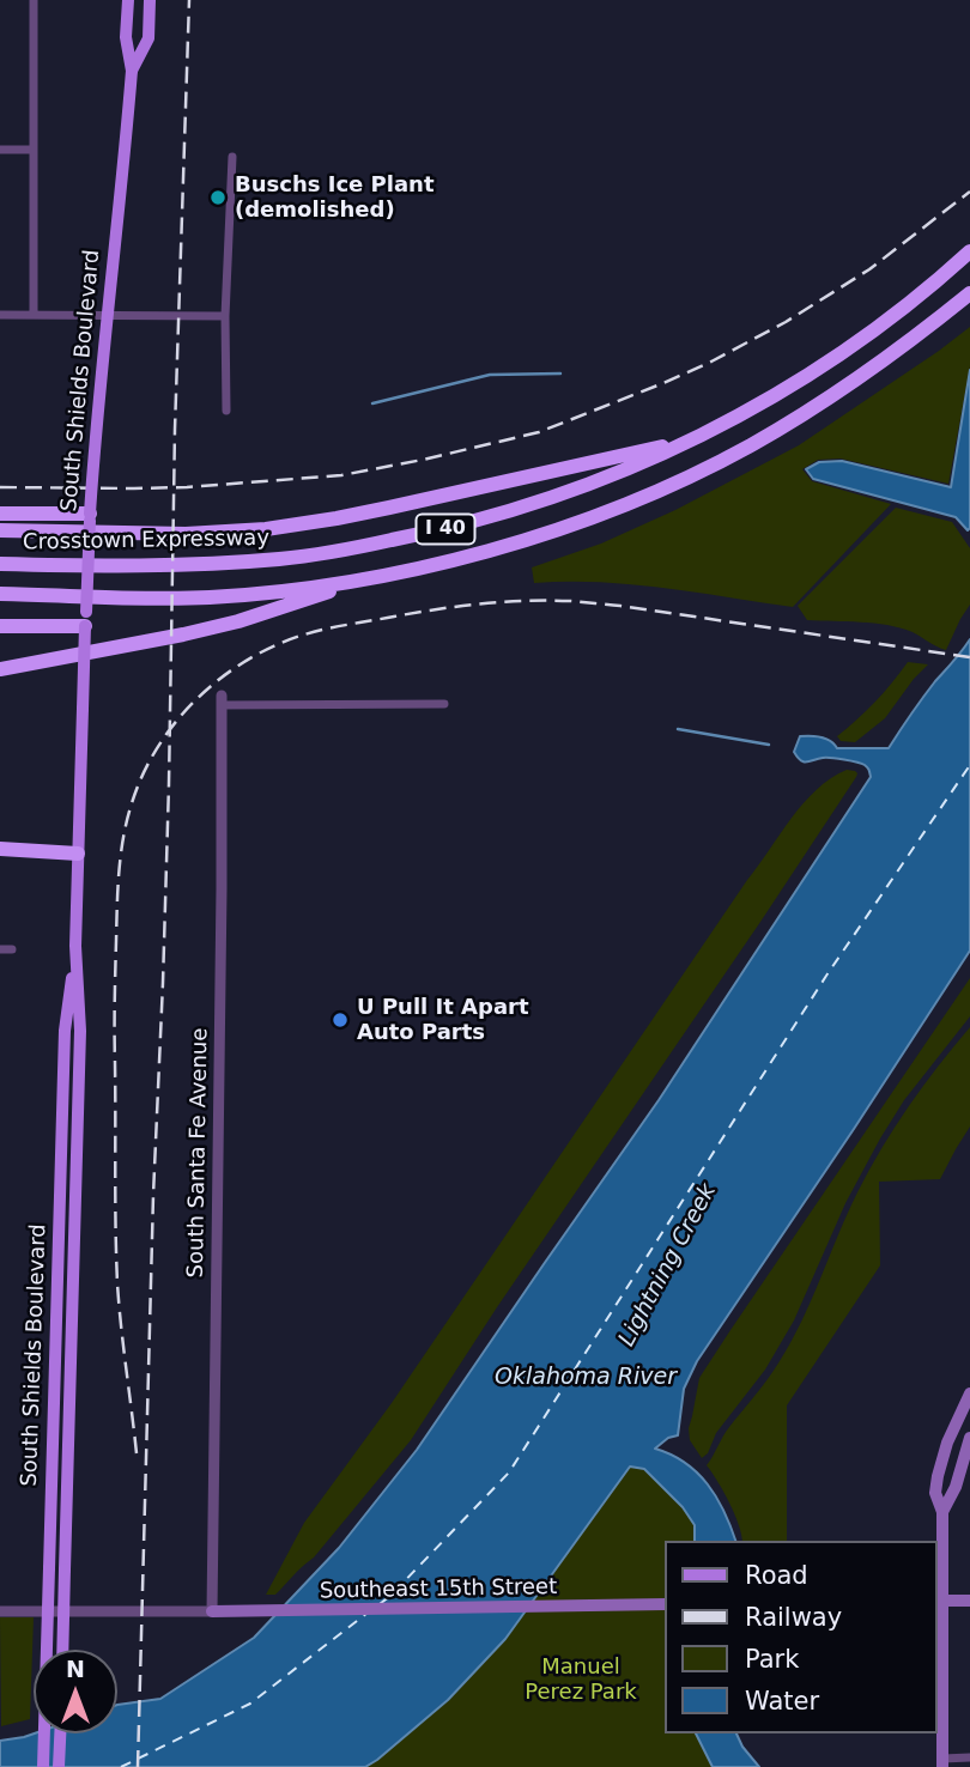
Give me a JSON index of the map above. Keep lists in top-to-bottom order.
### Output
{
  "streets": {
    "highway": ["I 40", "Crosstown Expressway"],
    "main road": ["South Shields Boulevard", "Southeast 15th Street"],
    "street": ["South Santa Fe Avenue"]
  },
  "crossings": [
    ["South Santa Fe Avenue", "Southeast 15th Street"]
  ],
  "water": ["Lightning Creek", "Oklahoma River"],
  "parks": ["Manuel Perez Park"],
  "places": ["Buschs Ice Plant (demolished)", "U Pull It Apart Auto Parts"],
  "legend": [
    "Road",
    "Railway",
    "Park",
    "Water"
  ],
  "north": "top"
}
